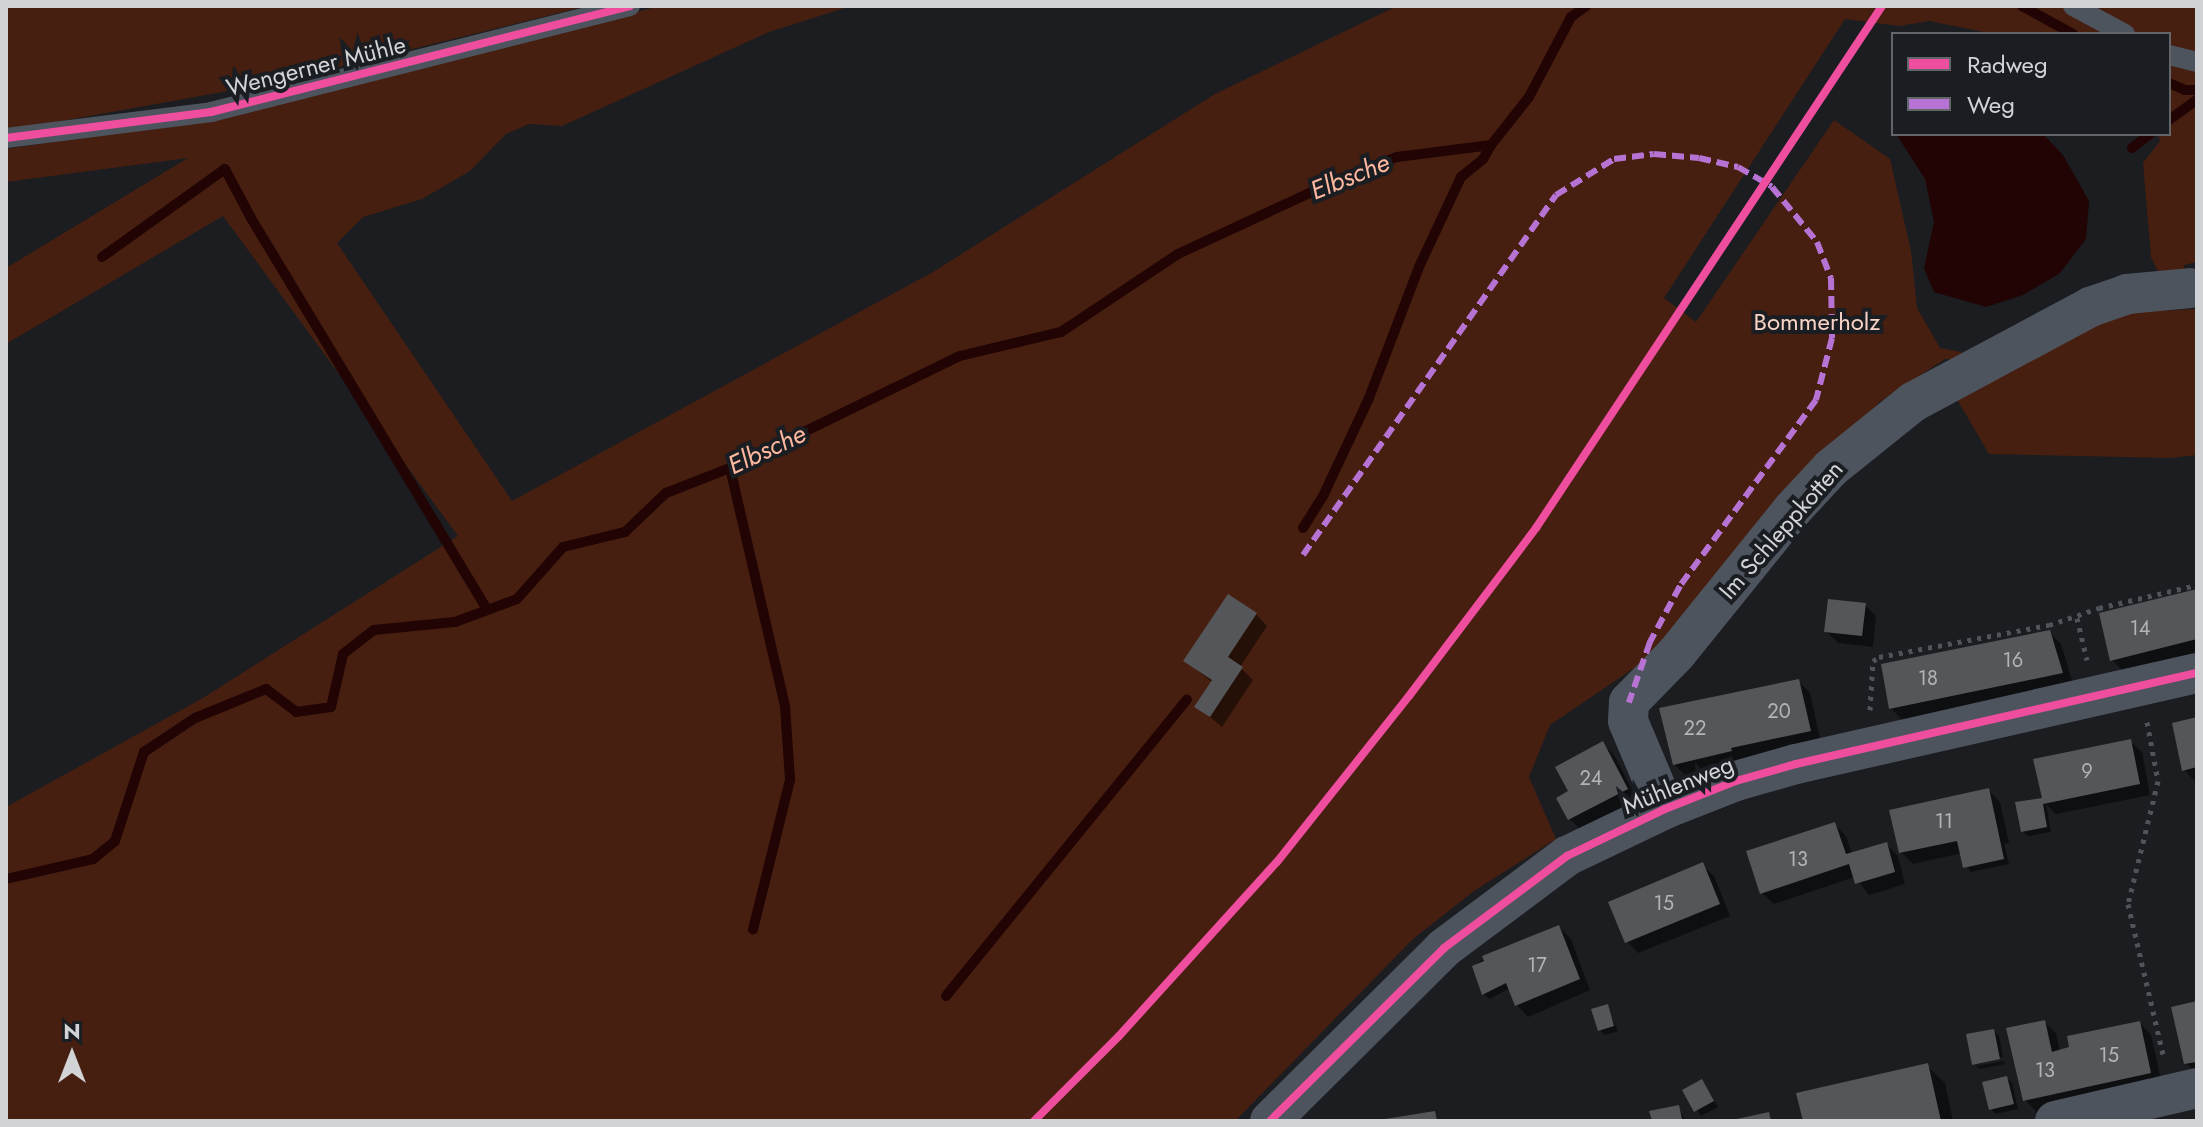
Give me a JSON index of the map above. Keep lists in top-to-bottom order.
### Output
{
  "streets": {
    "street": ["Im Schleppkotten", "Mühlenweg"],
    "lane": ["Wengerner Mühle"]
  },
  "crossings": [
    ["Im Schleppkotten", "Mühlenweg"]
  ],
  "water": ["Elbsche"],
  "parks": ["Bommerholz"],
  "house_numbers": [
    "14",
    "16",
    "18",
    "20",
    "22",
    "9",
    "24",
    "11",
    "13",
    "15",
    "17",
    "15",
    "13"
  ],
  "legend": ["Radweg", "Weg"],
  "north": "top"
}
